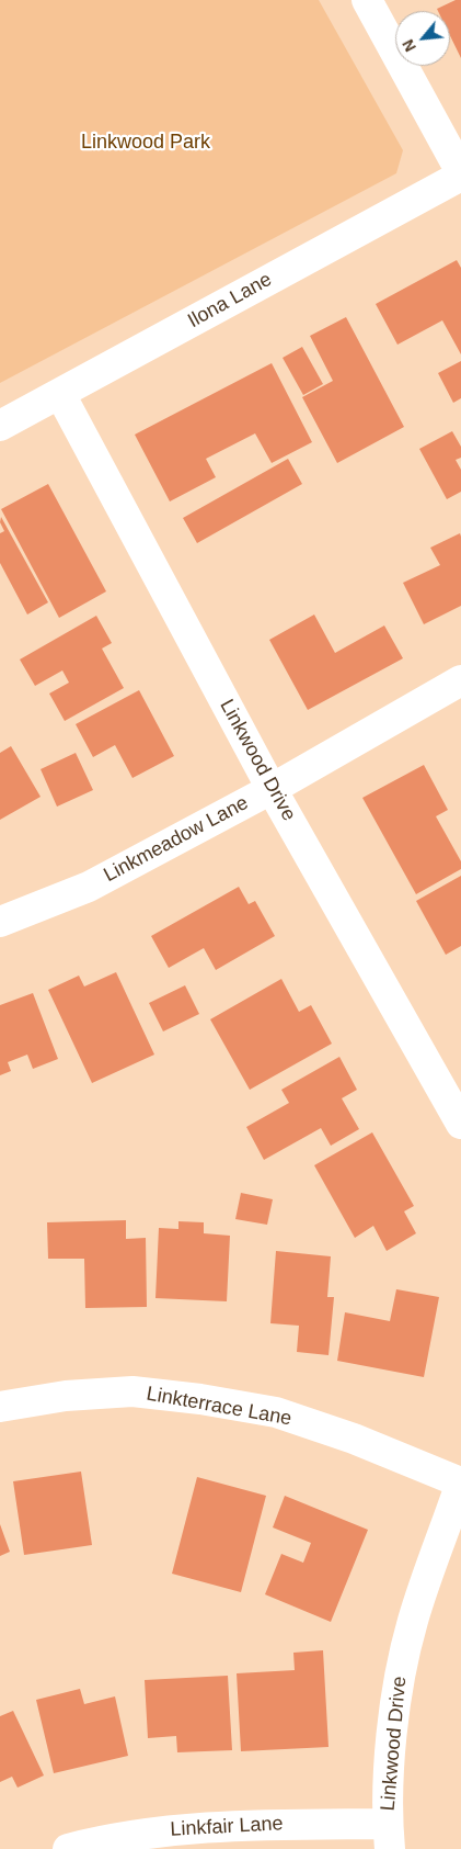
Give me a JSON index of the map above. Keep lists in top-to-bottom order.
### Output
{
  "streets": {
    "street": [
      "Ilona Lane",
      "Linkwood Drive",
      "Linkmeadow Lane",
      "Linkterrace Lane",
      "Linkfair Lane"
    ]
  },
  "crossings": [
    ["Ilona Lane", "Linkwood Drive"],
    ["Linkwood Drive", "Linkmeadow Lane"],
    ["Linkwood Drive", "Linkterrace Lane"],
    ["Linkwood Drive", "Linkfair Lane"]
  ],
  "parks": ["Linkwood Park"],
  "north": "bottom left"
}
